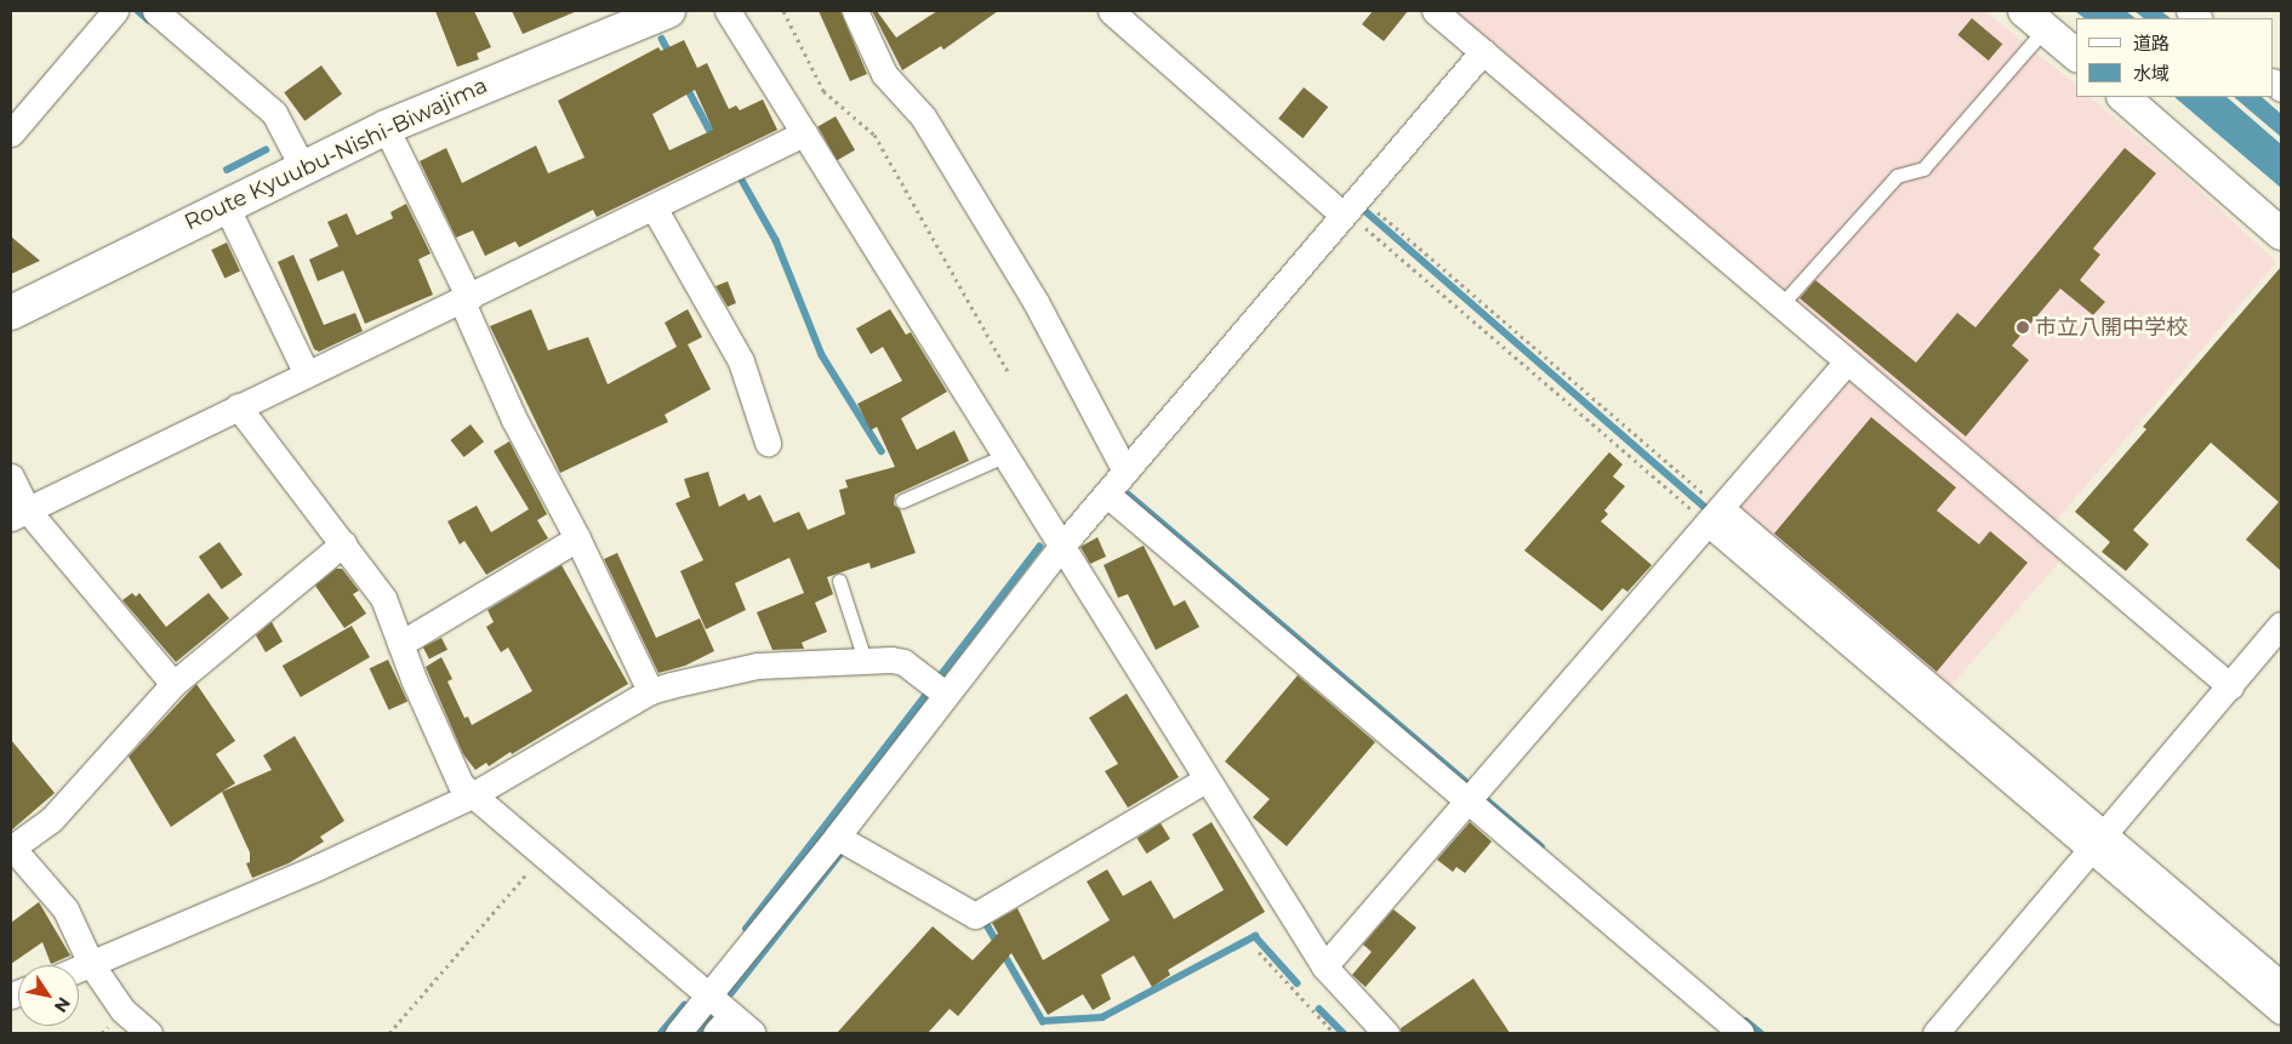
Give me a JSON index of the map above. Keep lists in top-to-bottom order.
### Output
{
  "streets": {
    "main road": ["Route Kyuubu-Nishi-Biwajima"]
  },
  "places": ["市立八開中学校"],
  "legend": ["道路", "水域"],
  "north": "bottom right"
}
